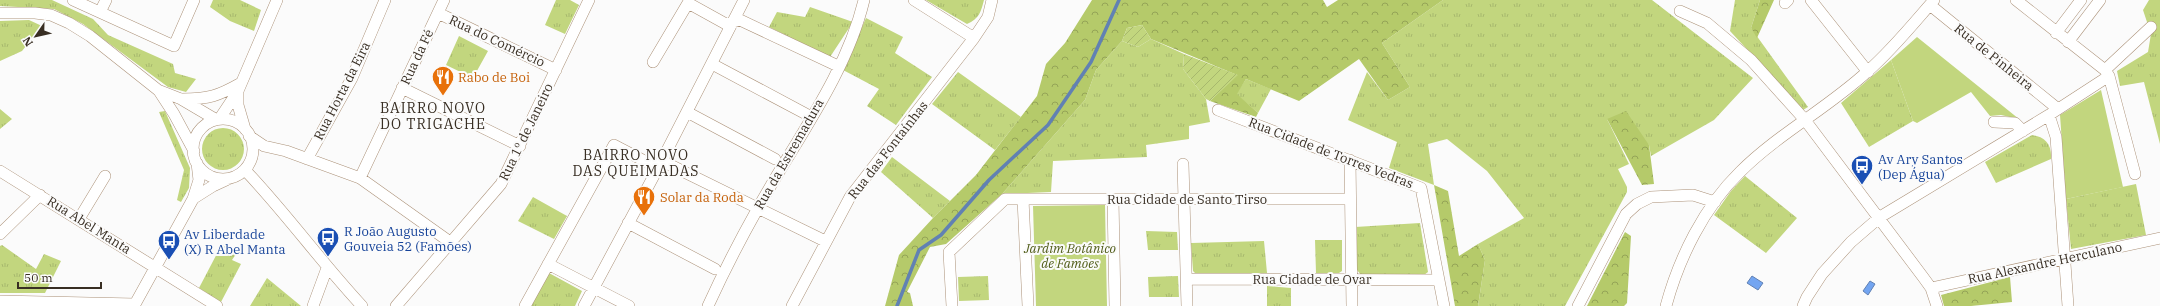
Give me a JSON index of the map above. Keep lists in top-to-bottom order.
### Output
{
  "streets": {
    "street": [
      "Rua do Comércio",
      "Rua da Fé",
      "Rua de Pinheira",
      "Rua Horta da Eira",
      "Rua 1º de Janeiro",
      "Rua das Fontaínhas",
      "Rua Cidade de Torres Vedras",
      "Rua da Estremadura",
      "Rua Cidade de Santo Tirso",
      "Rua Abel Manta",
      "Rua Alexandre Herculano",
      "Rua Cidade de Ovar"
    ]
  },
  "crossings": [
    ["Rua do Comércio", "Rua da Fé"],
    ["Rua do Comércio", "Rua 1º de Janeiro"],
    ["Rua Cidade de Torres Vedras", "Rua Cidade de Ovar"]
  ],
  "districts": ["BAIRRO NOVO DO TRIGACHE", "BAIRRO NOVO DAS QUEIMADAS"],
  "parks": ["Jardim Botânico de Famões"],
  "places": {
    "restaurant": ["Rabo de Boi", "Solar da Roda"],
    "bus stop": ["Av Ary Santos (Dep Água)", "R João Augusto Gouveia 52 (Famões)", "Av Liberdade (X) R Abel Manta"]
  },
  "scale_bar": "50 m",
  "north": "bottom left"
}
